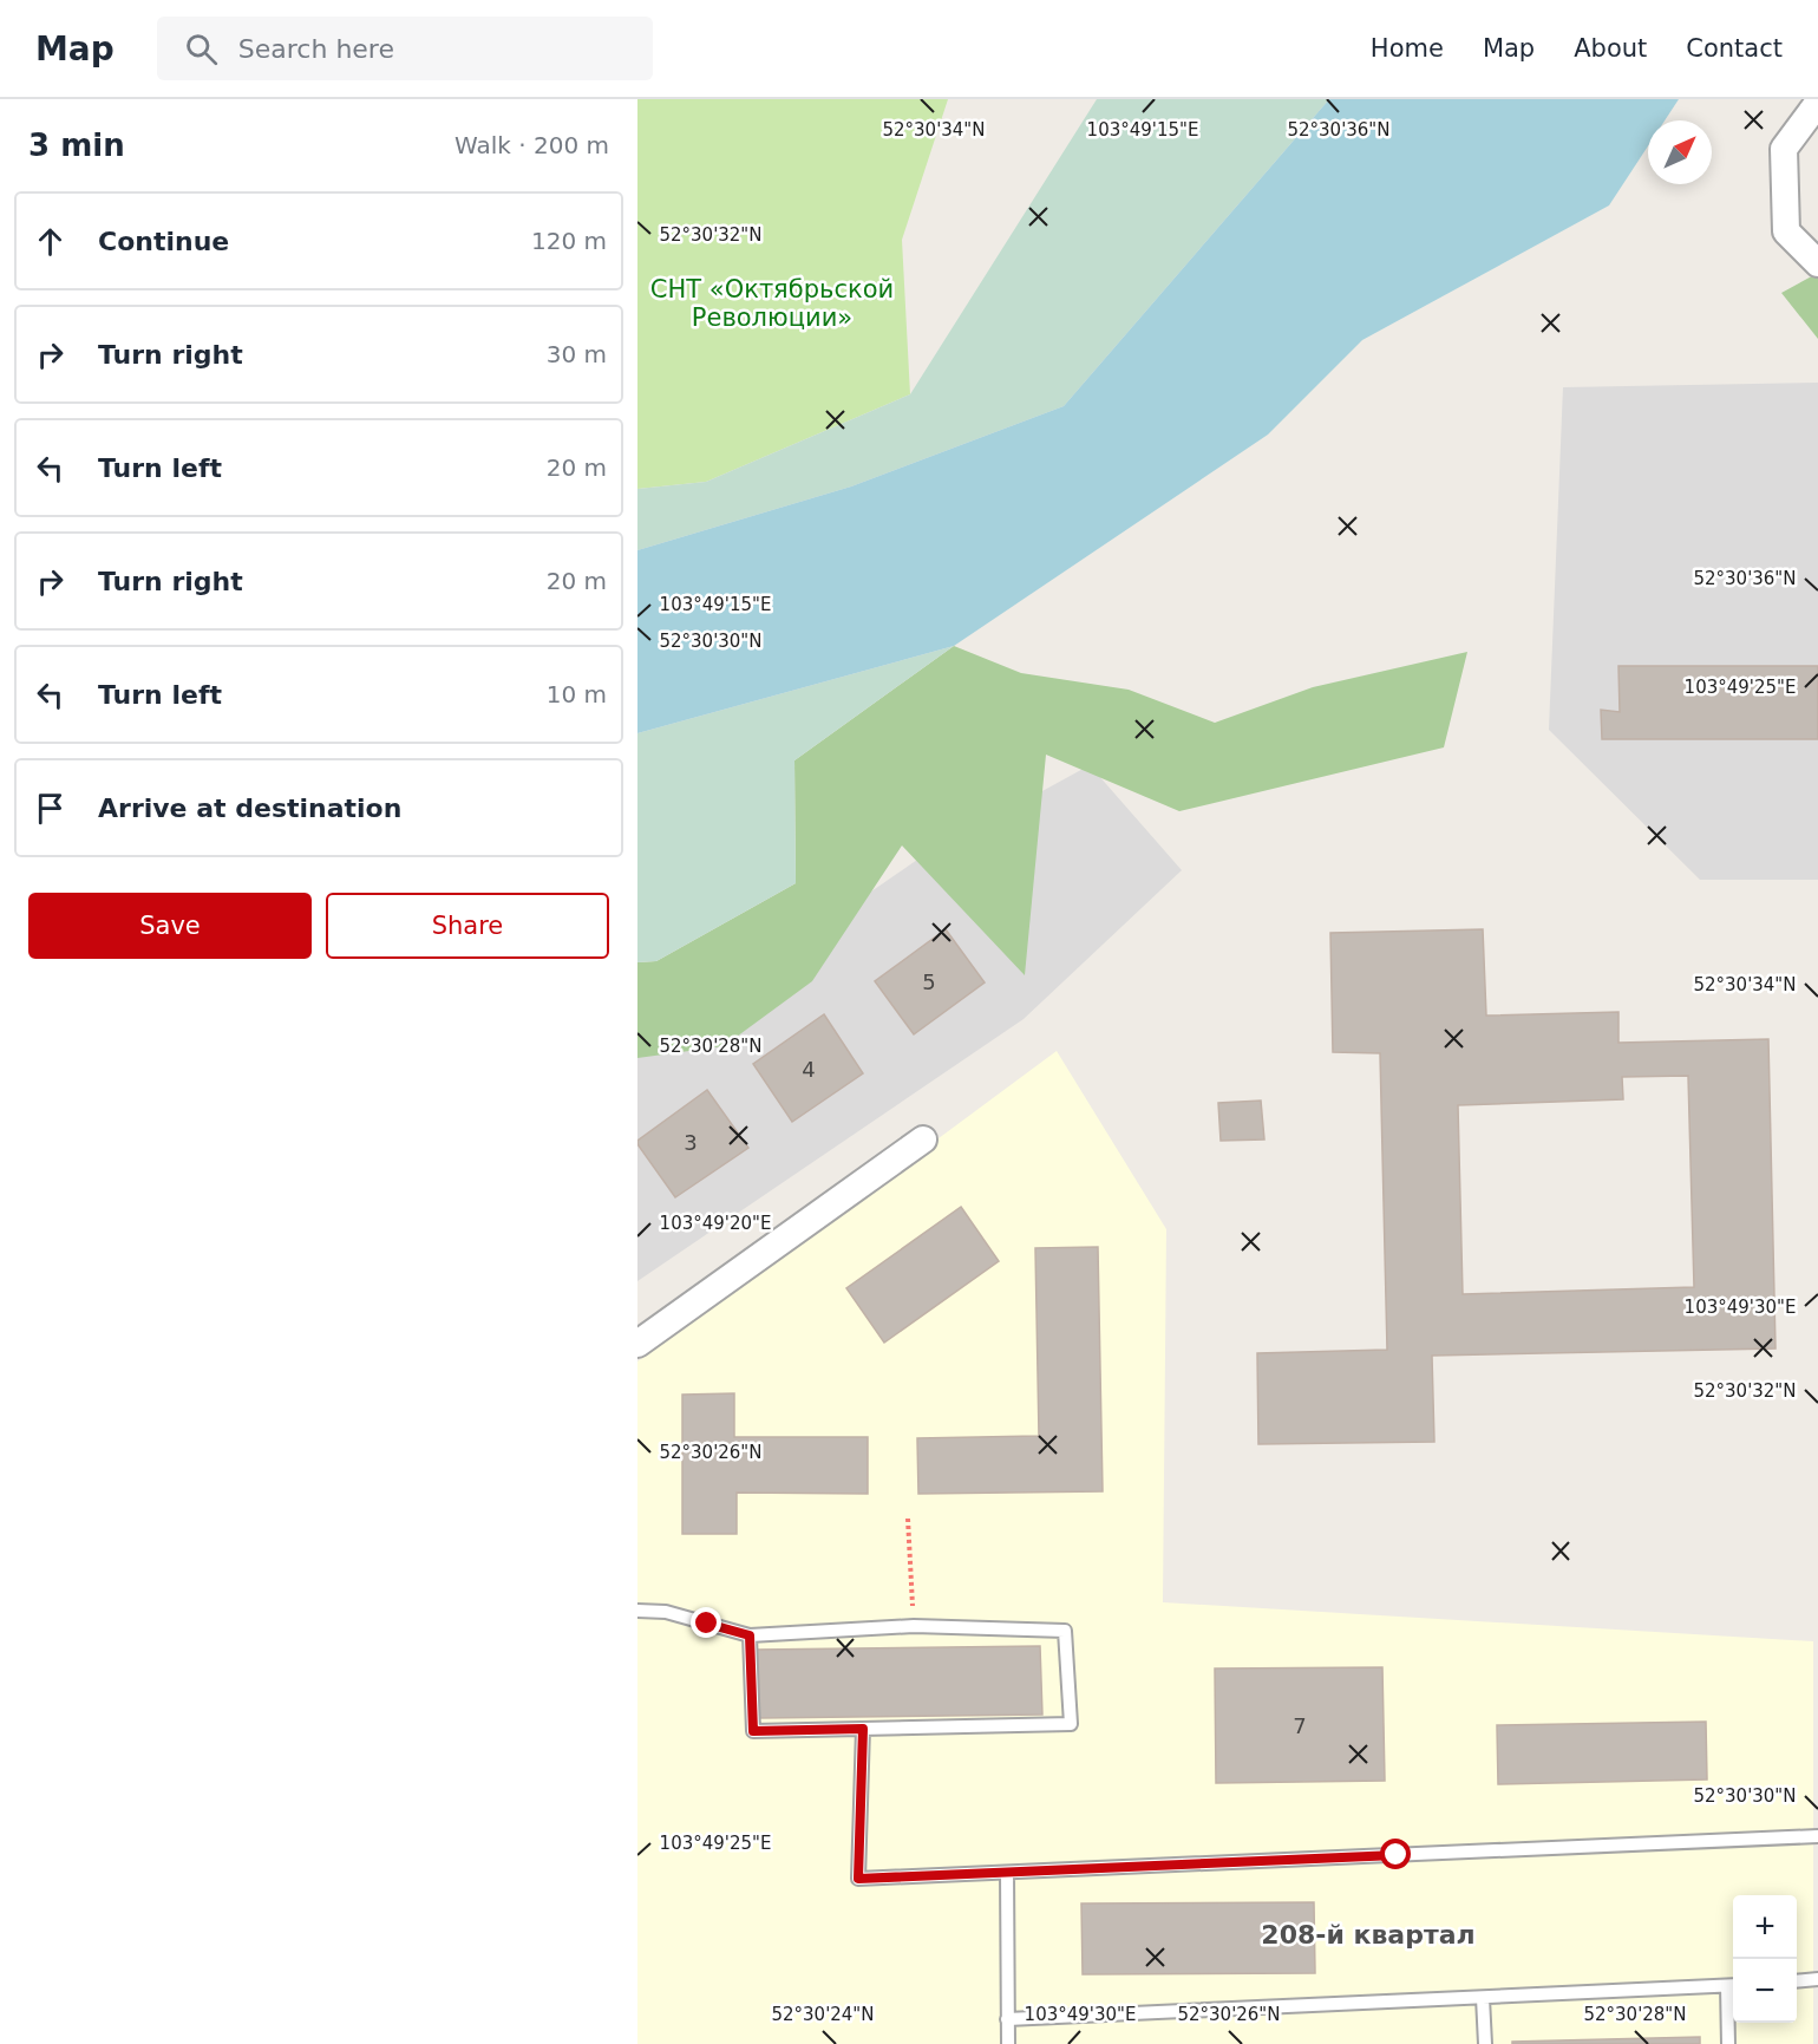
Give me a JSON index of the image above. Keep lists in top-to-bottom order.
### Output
{
  "districts": ["208-й квартал"],
  "parks": ["СНТ «Октябрьской Революции»"],
  "house_numbers": [
    "5",
    "4",
    "3",
    "7"
  ],
  "north": "top right",
  "page": {
    "header": "Map",
    "search": "Search here",
    "nav": [
      "Home",
      "Map",
      "About",
      "Contact"
    ],
    "heading": ["3 min", "Walk · 200 m"],
    "list": [
      ["Continue", "120 m"],
      ["Turn right", "30 m"],
      ["Turn left", "20 m"],
      ["Turn right", "20 m"],
      ["Turn left", "10 m"],
      "Arrive at destination"
    ],
    "buttons": ["Save", "Share"],
    "map_buttons": ["+", "−"]
  },
  "coordinates": [
    "52°30'34\"N",
    "103°49'15\"E",
    "52°30'36\"N",
    "52°30'32\"N",
    "52°30'30\"N",
    "103°49'25\"E",
    "52°30'28\"N",
    "103°49'20\"E",
    "103°49'30\"E",
    "52°30'26\"N",
    "52°30'24\"N"
  ]
}
